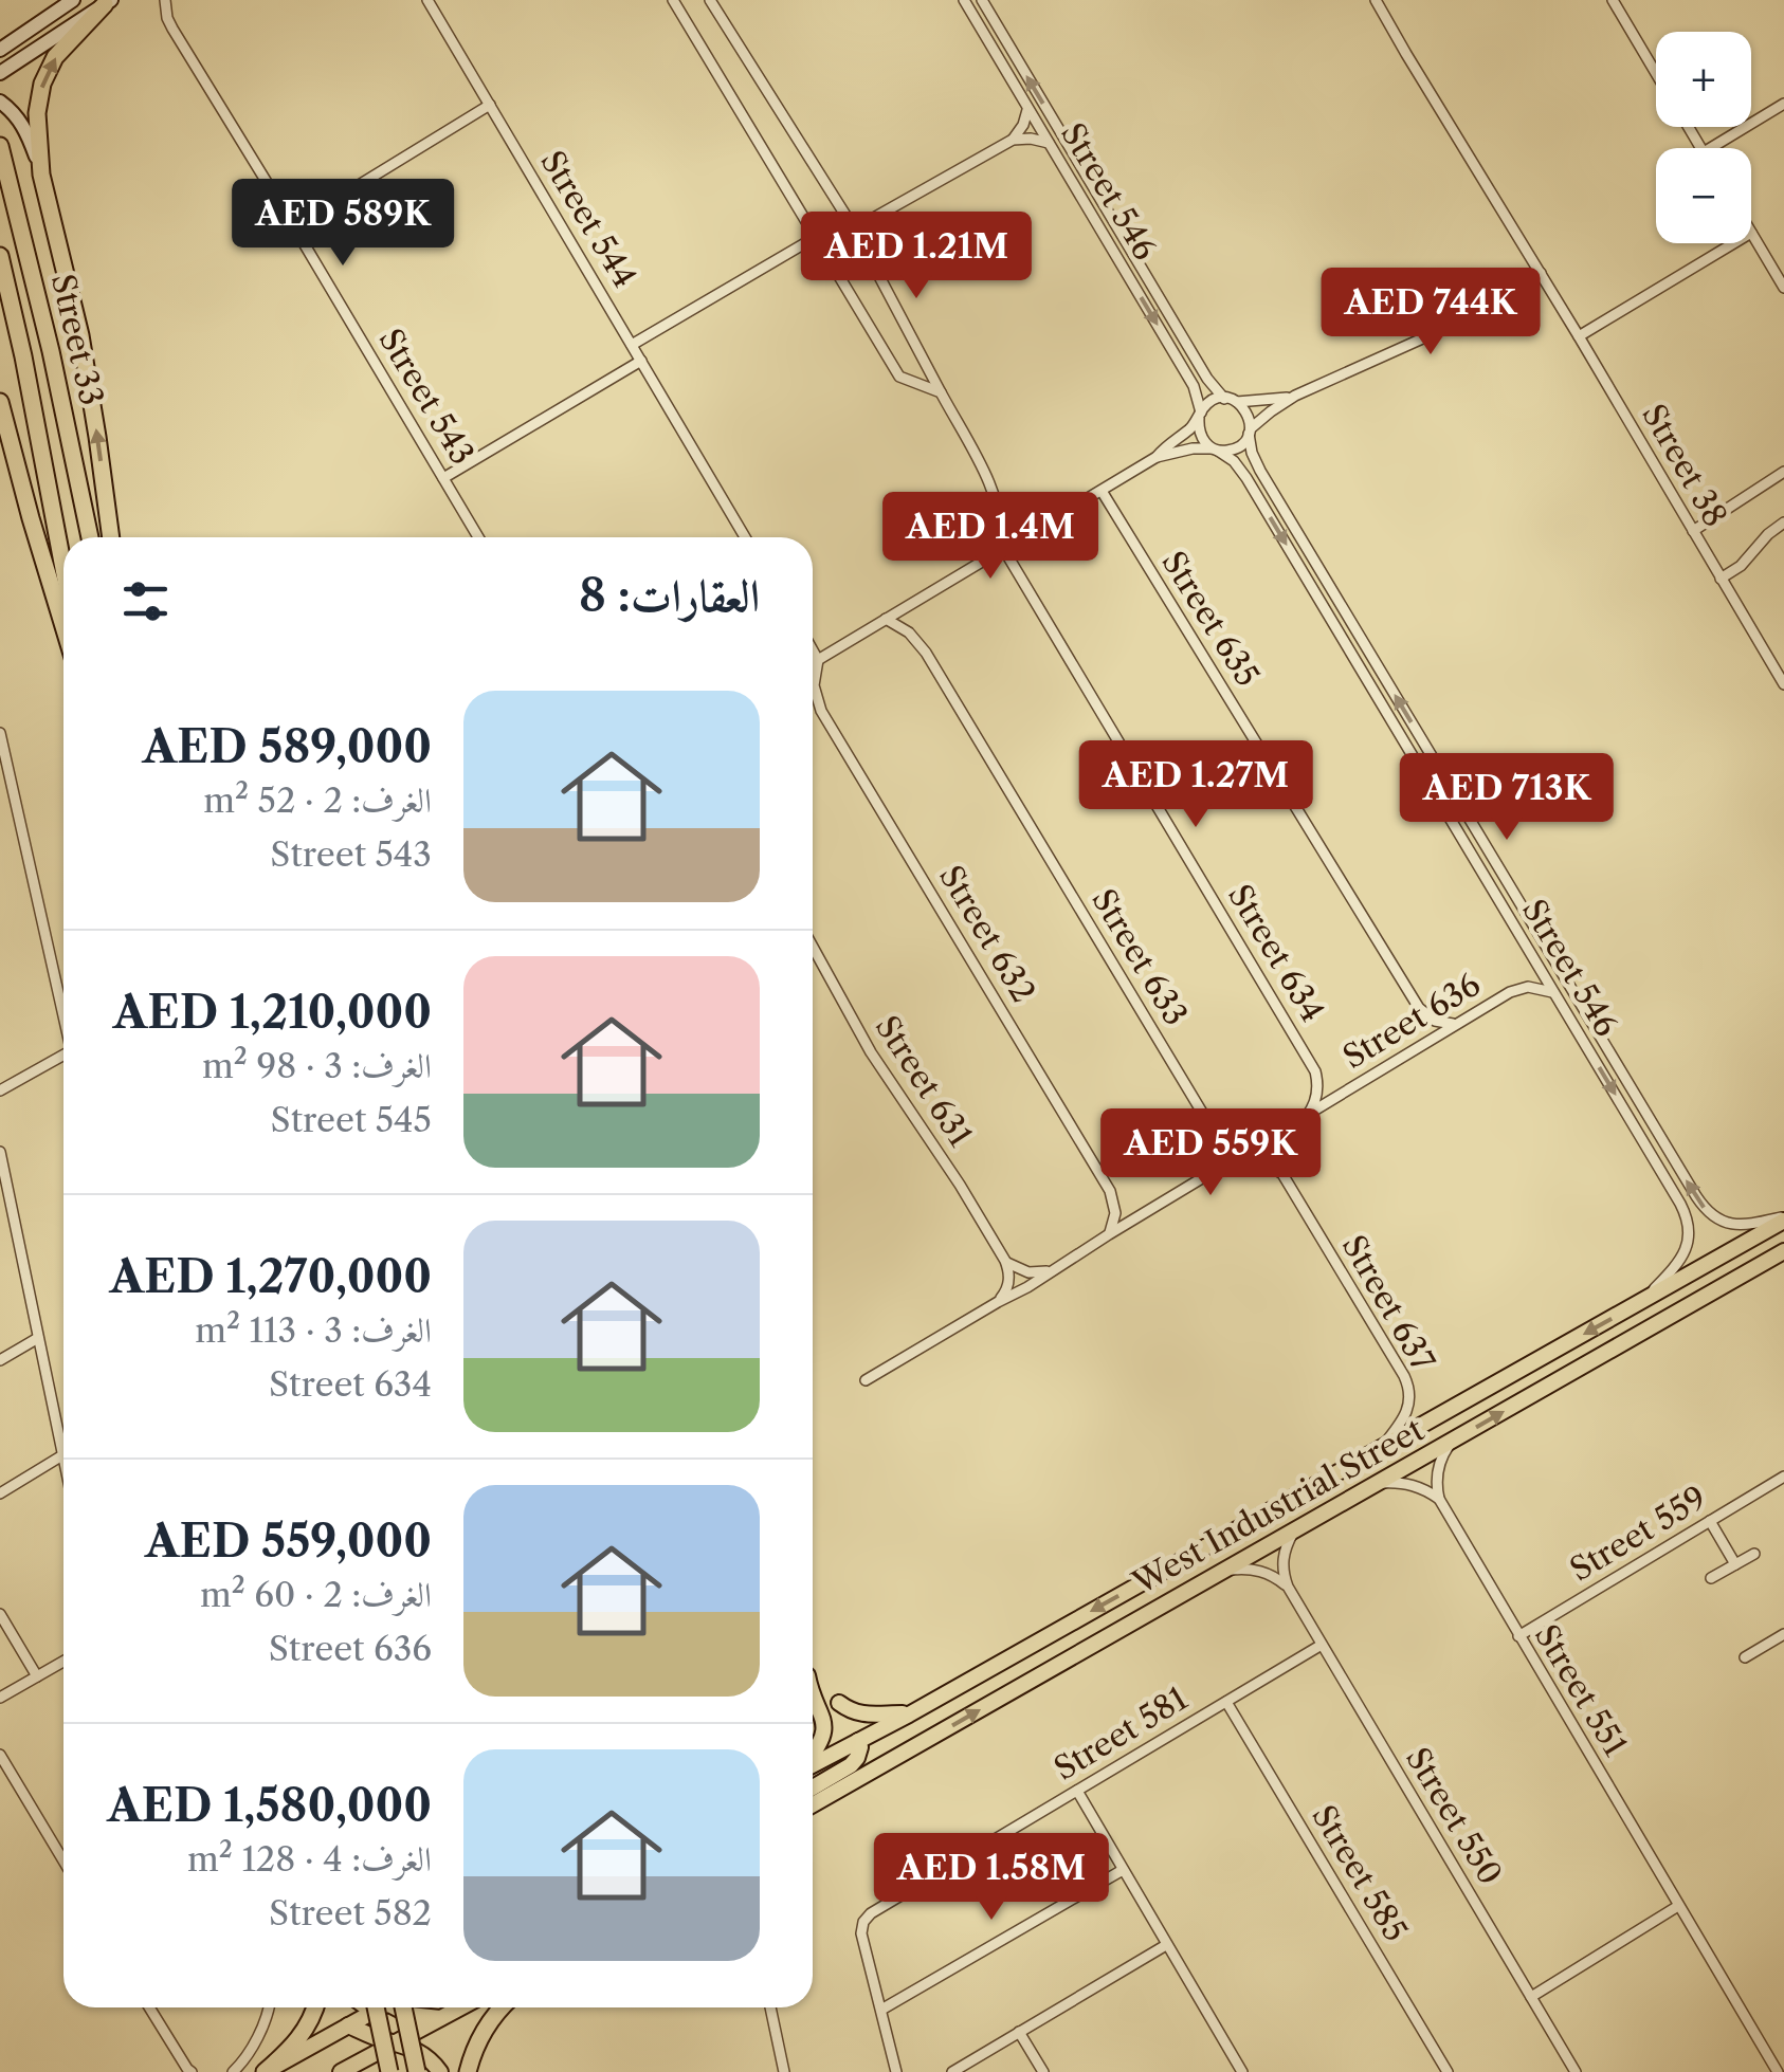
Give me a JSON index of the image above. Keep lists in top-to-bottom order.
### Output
{
  "streets": {
    "highway": ["Street 33"],
    "main road": ["West Industrial Street"],
    "street": [
      "Street 546",
      "Street 544",
      "Street 543",
      "Street 38",
      "Street 635",
      "Street 632",
      "Street 634",
      "Street 633",
      "Street 636",
      "Street 631",
      "Street 637",
      "Street 559",
      "Street 551",
      "Street 581",
      "Street 550",
      "Street 585"
    ]
  },
  "crossings": [
    ["Street 546", "Street 636"],
    ["Street 546", "West Industrial Street"],
    ["Street 635", "Street 636"],
    ["Street 632", "Street 636"],
    ["Street 634", "Street 636"],
    ["Street 633", "Street 636"],
    ["Street 636", "Street 637"],
    ["Street 637", "West Industrial Street"],
    ["Street 559", "Street 551"],
    ["Street 581", "Street 550"],
    ["Street 581", "Street 585"]
  ],
  "page": {
    "map_buttons": ["+", "−"],
    "price": [
      "AED 589K",
      "AED 1.21M",
      "AED 744K",
      "AED 1.4M",
      "AED 1.27M",
      "AED 713K",
      "AED 559K",
      "AED 1.58M"
    ],
    "heading": "العقارات: 8",
    "list": [
      {
        "name": "AED 589,000",
        "note": "الغرف: 2 · 52 m² · Street 543"
      },
      {
        "name": "AED 1,210,000",
        "note": "الغرف: 3 · 98 m² · Street 545"
      },
      {
        "name": "AED 1,270,000",
        "note": "الغرف: 3 · 113 m² · Street 634"
      },
      {
        "name": "AED 559,000",
        "note": "الغرف: 2 · 60 m² · Street 636"
      },
      {
        "name": "AED 1,580,000",
        "note": "الغرف: 4 · 128 m² · Street 582"
      }
    ]
  }
}
